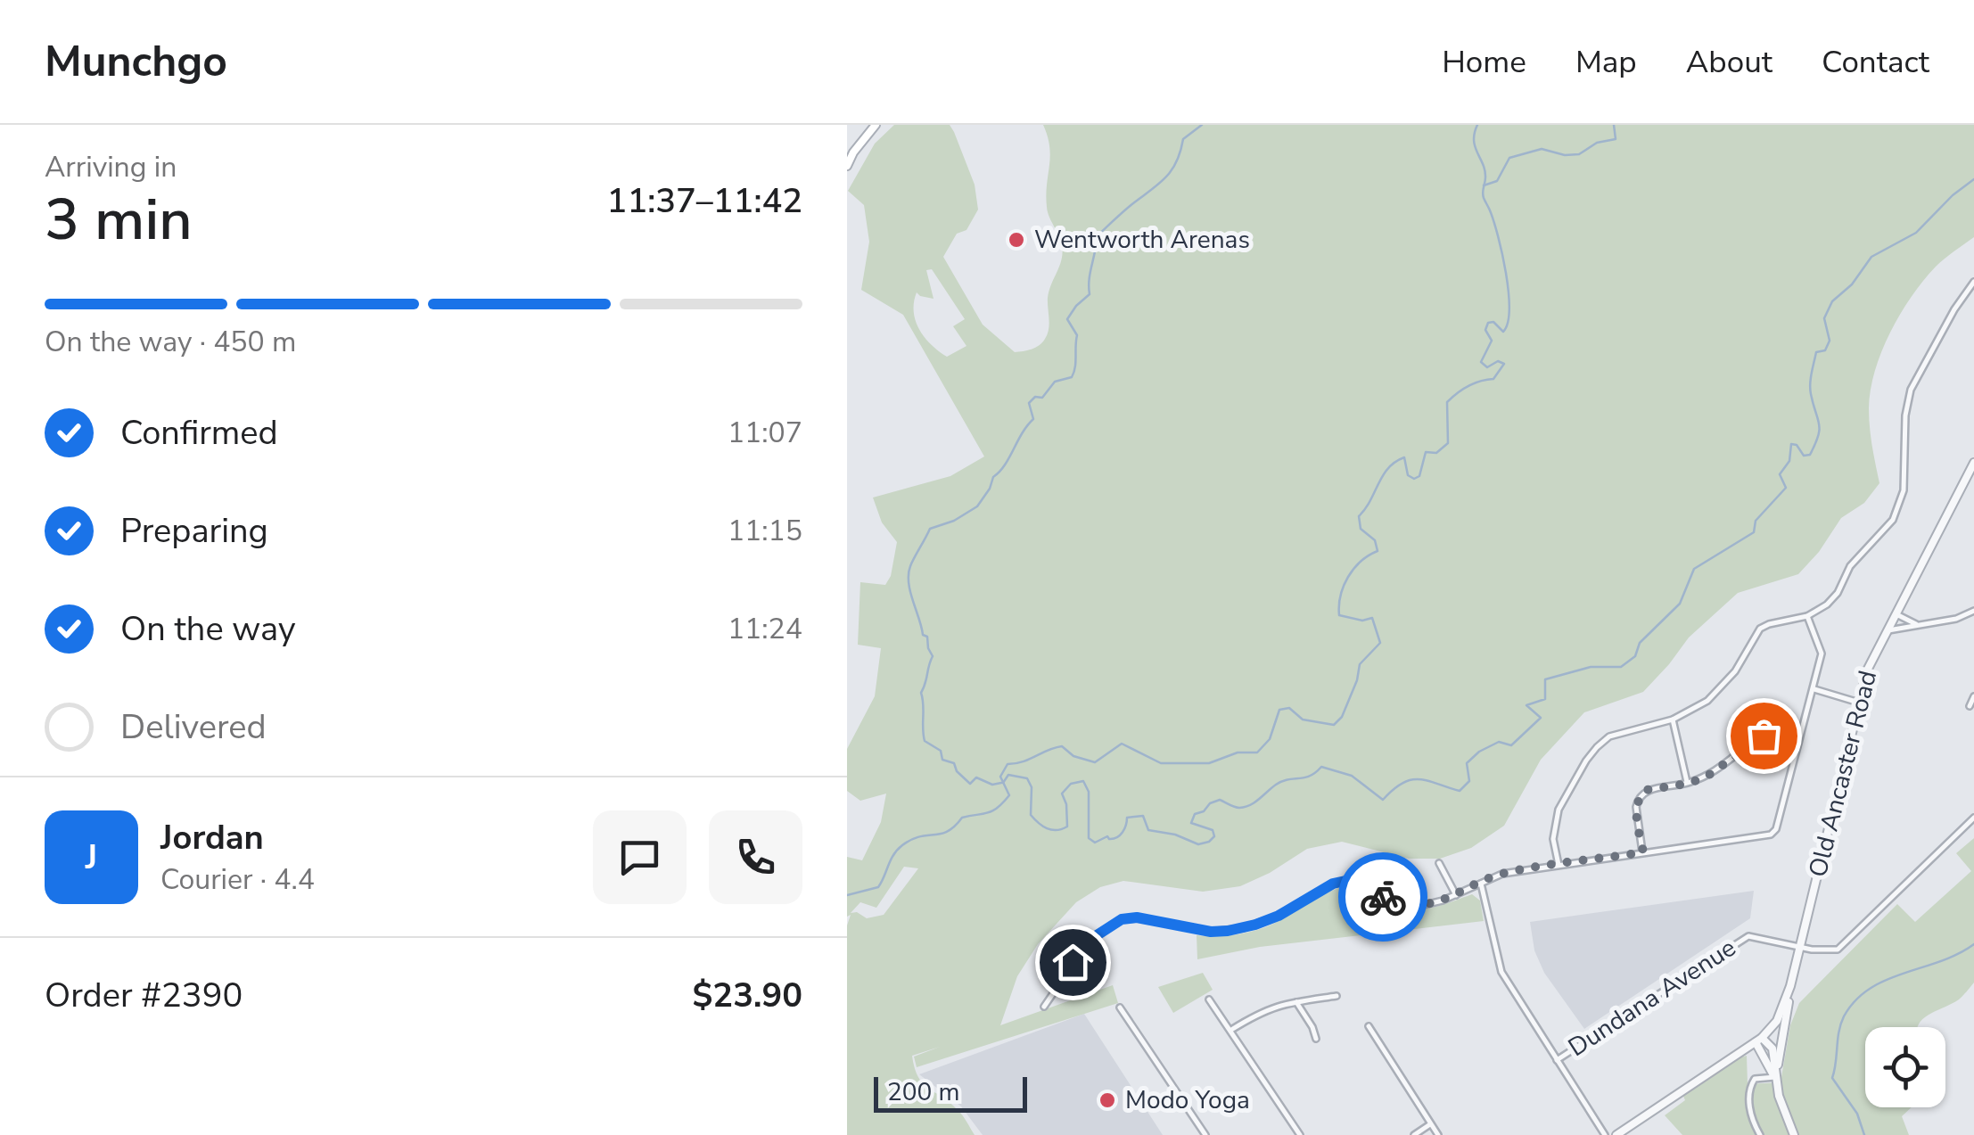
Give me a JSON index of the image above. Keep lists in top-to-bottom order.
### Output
{
  "streets": {
    "street": ["Old Ancaster Road", "Dundana Avenue"]
  },
  "crossings": [
    ["Old Ancaster Road", "Dundana Avenue"]
  ],
  "places": ["Wentworth Arenas", "Modo Yoga"],
  "scale_bar": "200 m",
  "page": {
    "header": "Munchgo",
    "nav": [
      "Home",
      "Map",
      "About",
      "Contact"
    ],
    "heading": ["3 min", "Arriving in", "11:37–11:42"],
    "panel": [
      "Jordan",
      "Courier · 4.4",
      "Order #2390",
      "$23.90"
    ],
    "bar": "On the way · 450 m",
    "list": [
      ["Confirmed", "11:07"],
      ["Preparing", "11:15"],
      ["On the way", "11:24"],
      "Delivered"
    ],
    "round": "J",
    "scale": "200 m"
  }
}
